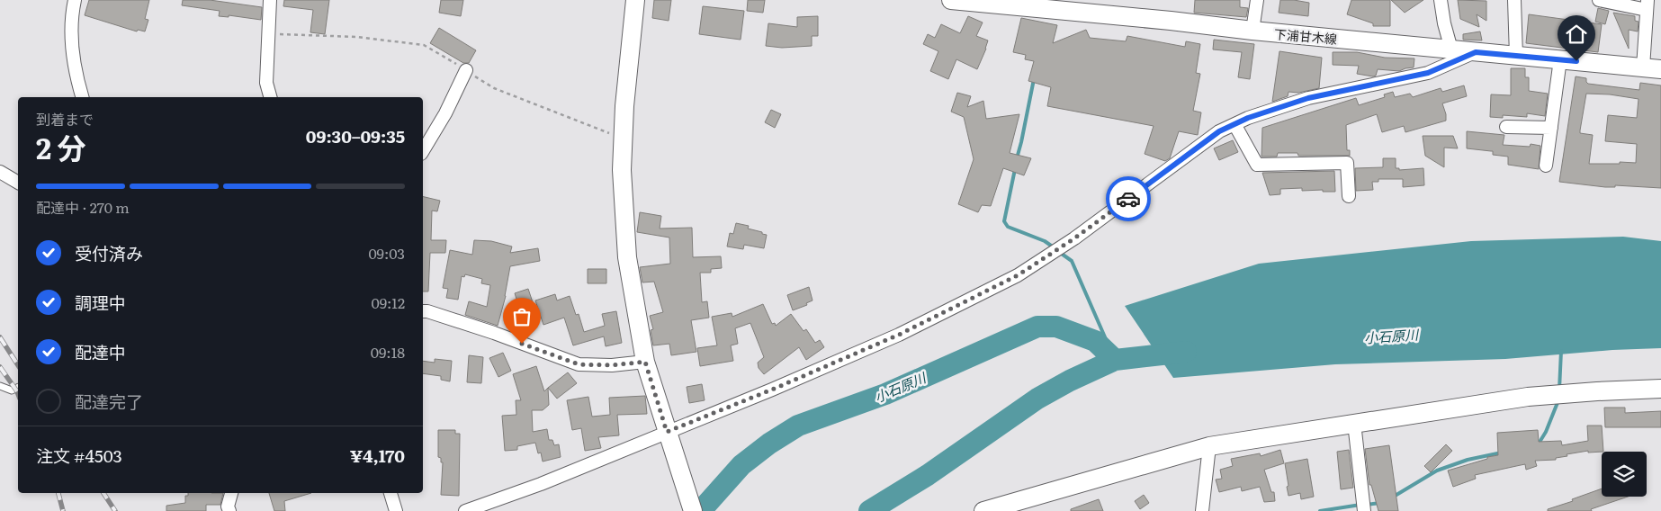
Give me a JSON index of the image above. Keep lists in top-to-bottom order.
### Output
{
  "streets": {
    "street": ["下浦甘木線"]
  },
  "water": ["小石原川"],
  "page": {
    "heading": ["2 分", "到着まで", "09:30–09:35"],
    "panel": ["注文 #4503", "¥4,170"],
    "bar": "配達中 · 270 m",
    "list": [
      ["受付済み", "09:03"],
      ["調理中", "09:12"],
      ["配達中", "09:18"],
      "配達完了"
    ]
  }
}
